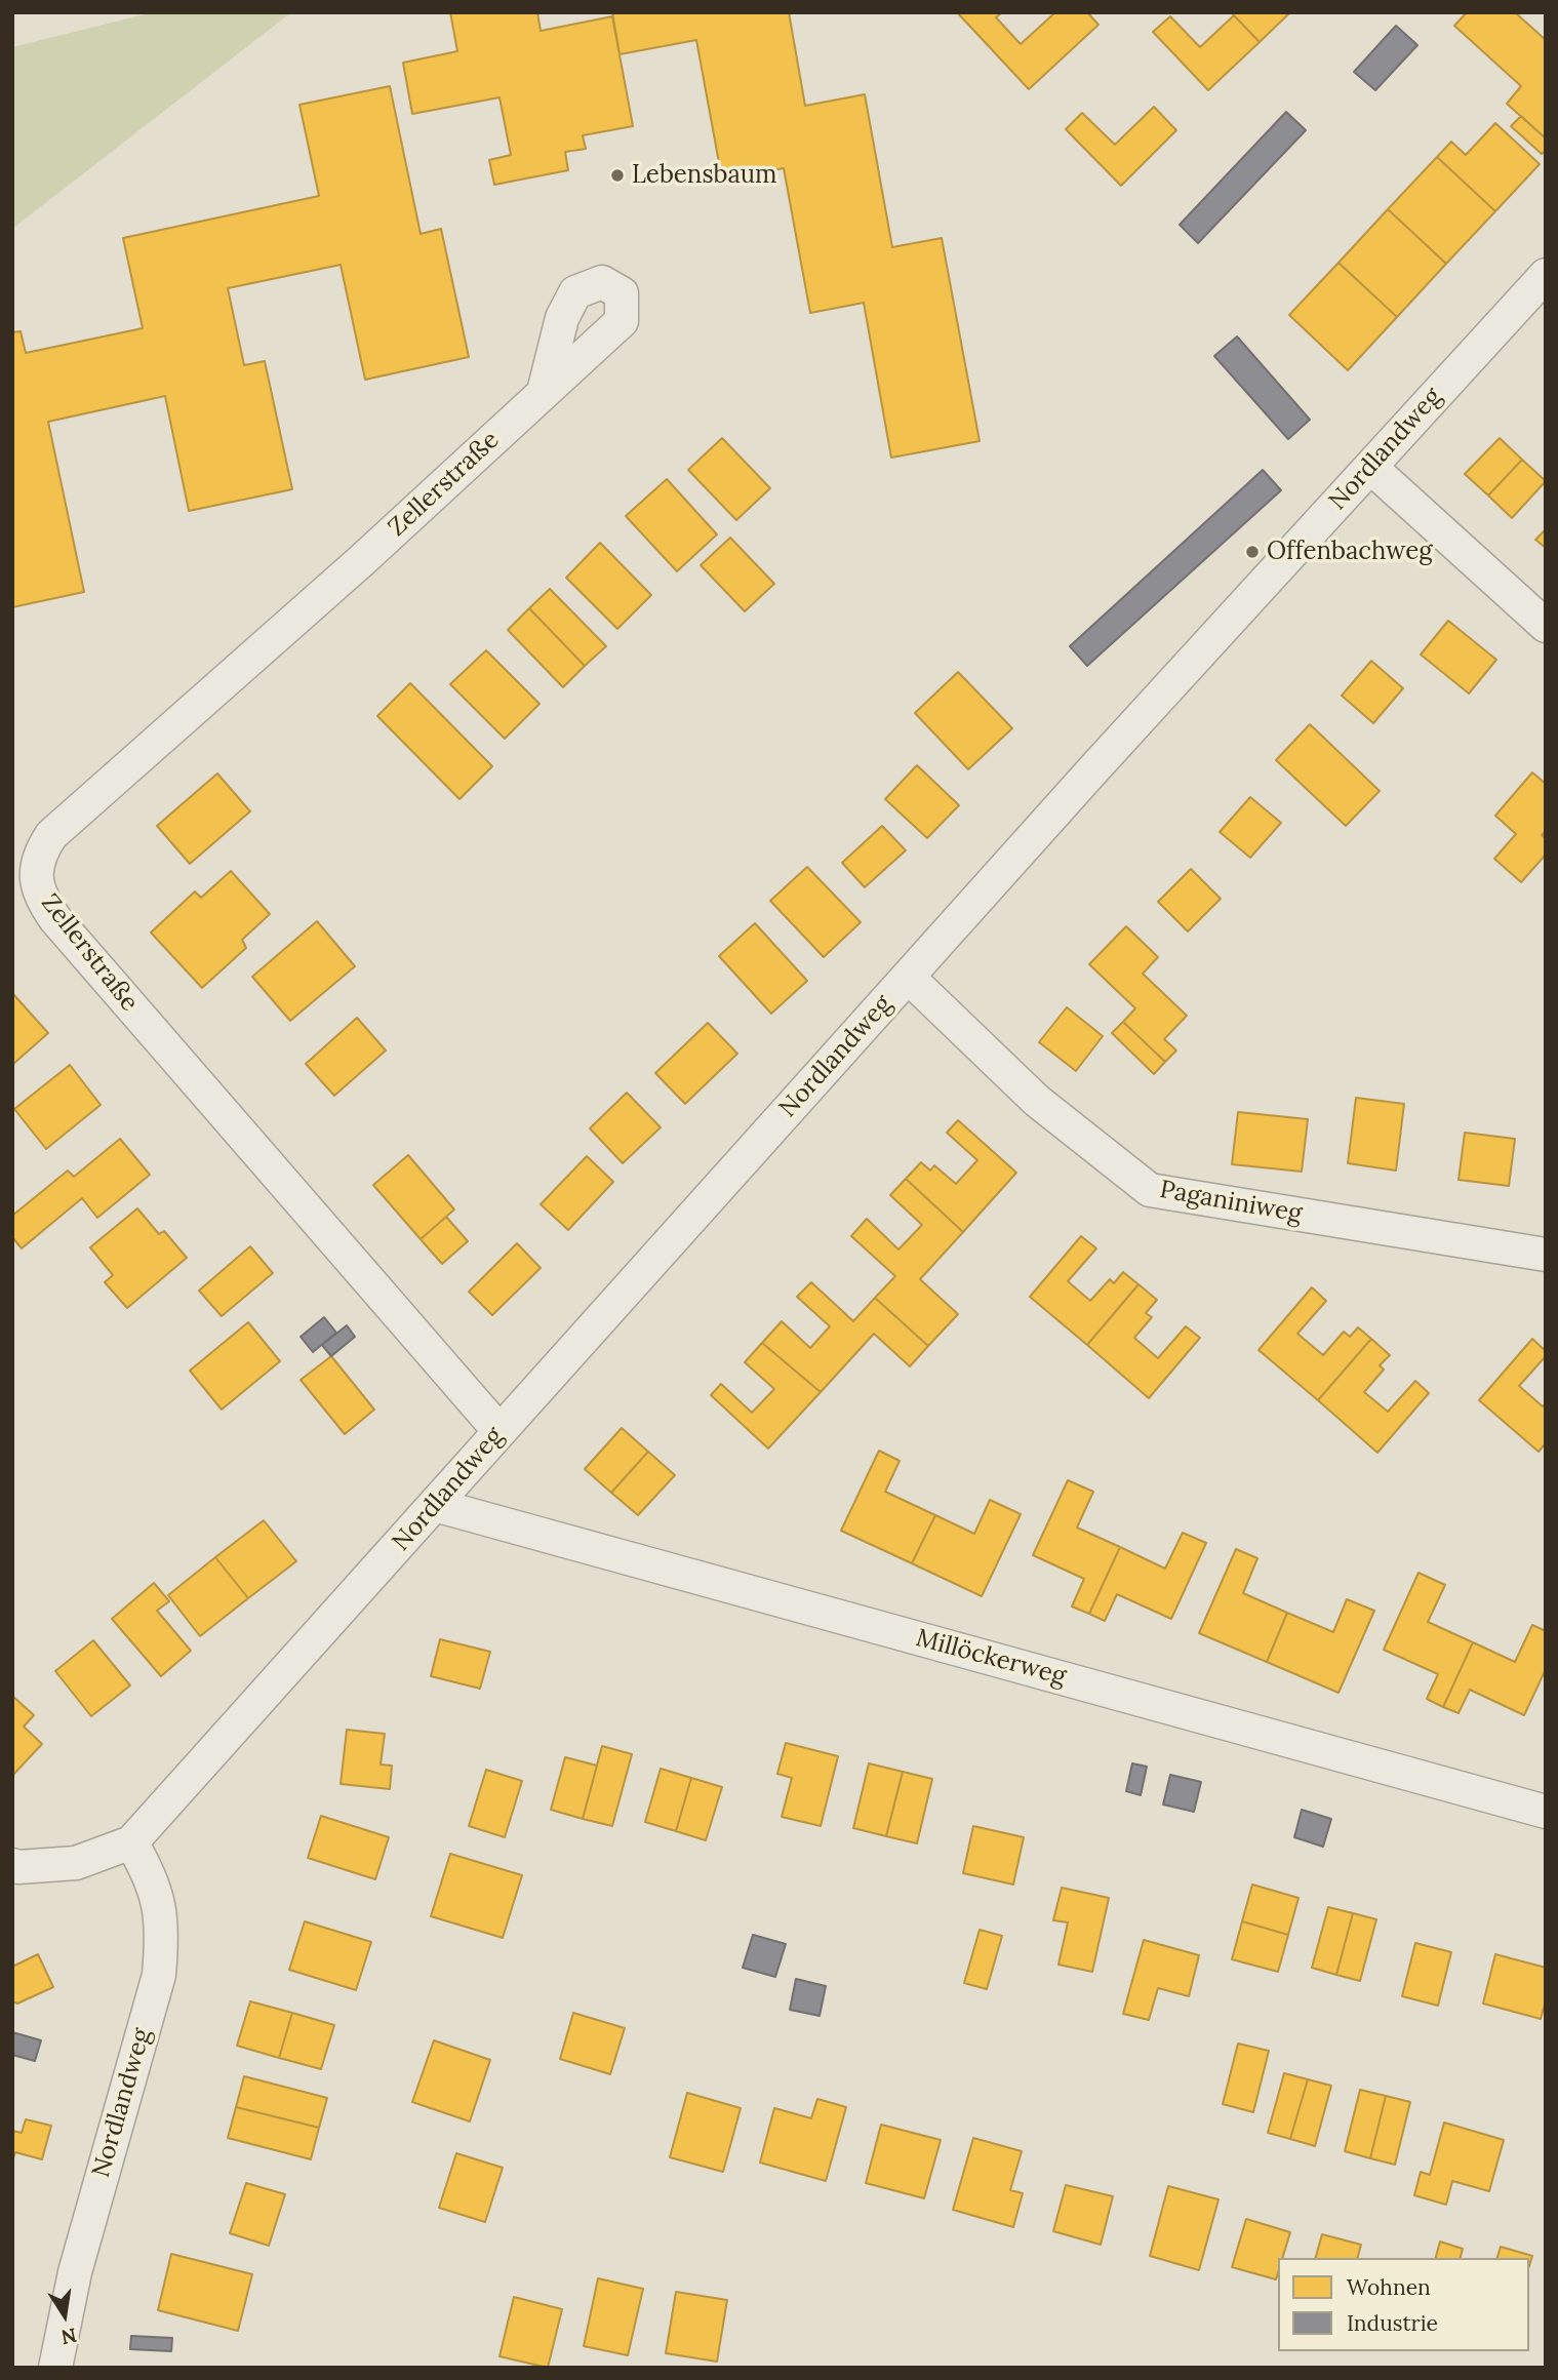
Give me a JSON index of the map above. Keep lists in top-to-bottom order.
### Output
{
  "streets": {
    "street": [
      "Nordlandweg",
      "Zellerstraße",
      "Paganiniweg",
      "Millöckerweg"
    ]
  },
  "crossings": [
    ["Nordlandweg", "Zellerstraße"],
    ["Nordlandweg", "Paganiniweg"],
    ["Nordlandweg", "Millöckerweg"]
  ],
  "places": ["Lebensbaum", "Offenbachweg"],
  "legend": ["Wohnen", "Industrie"],
  "north": "bottom"
}
